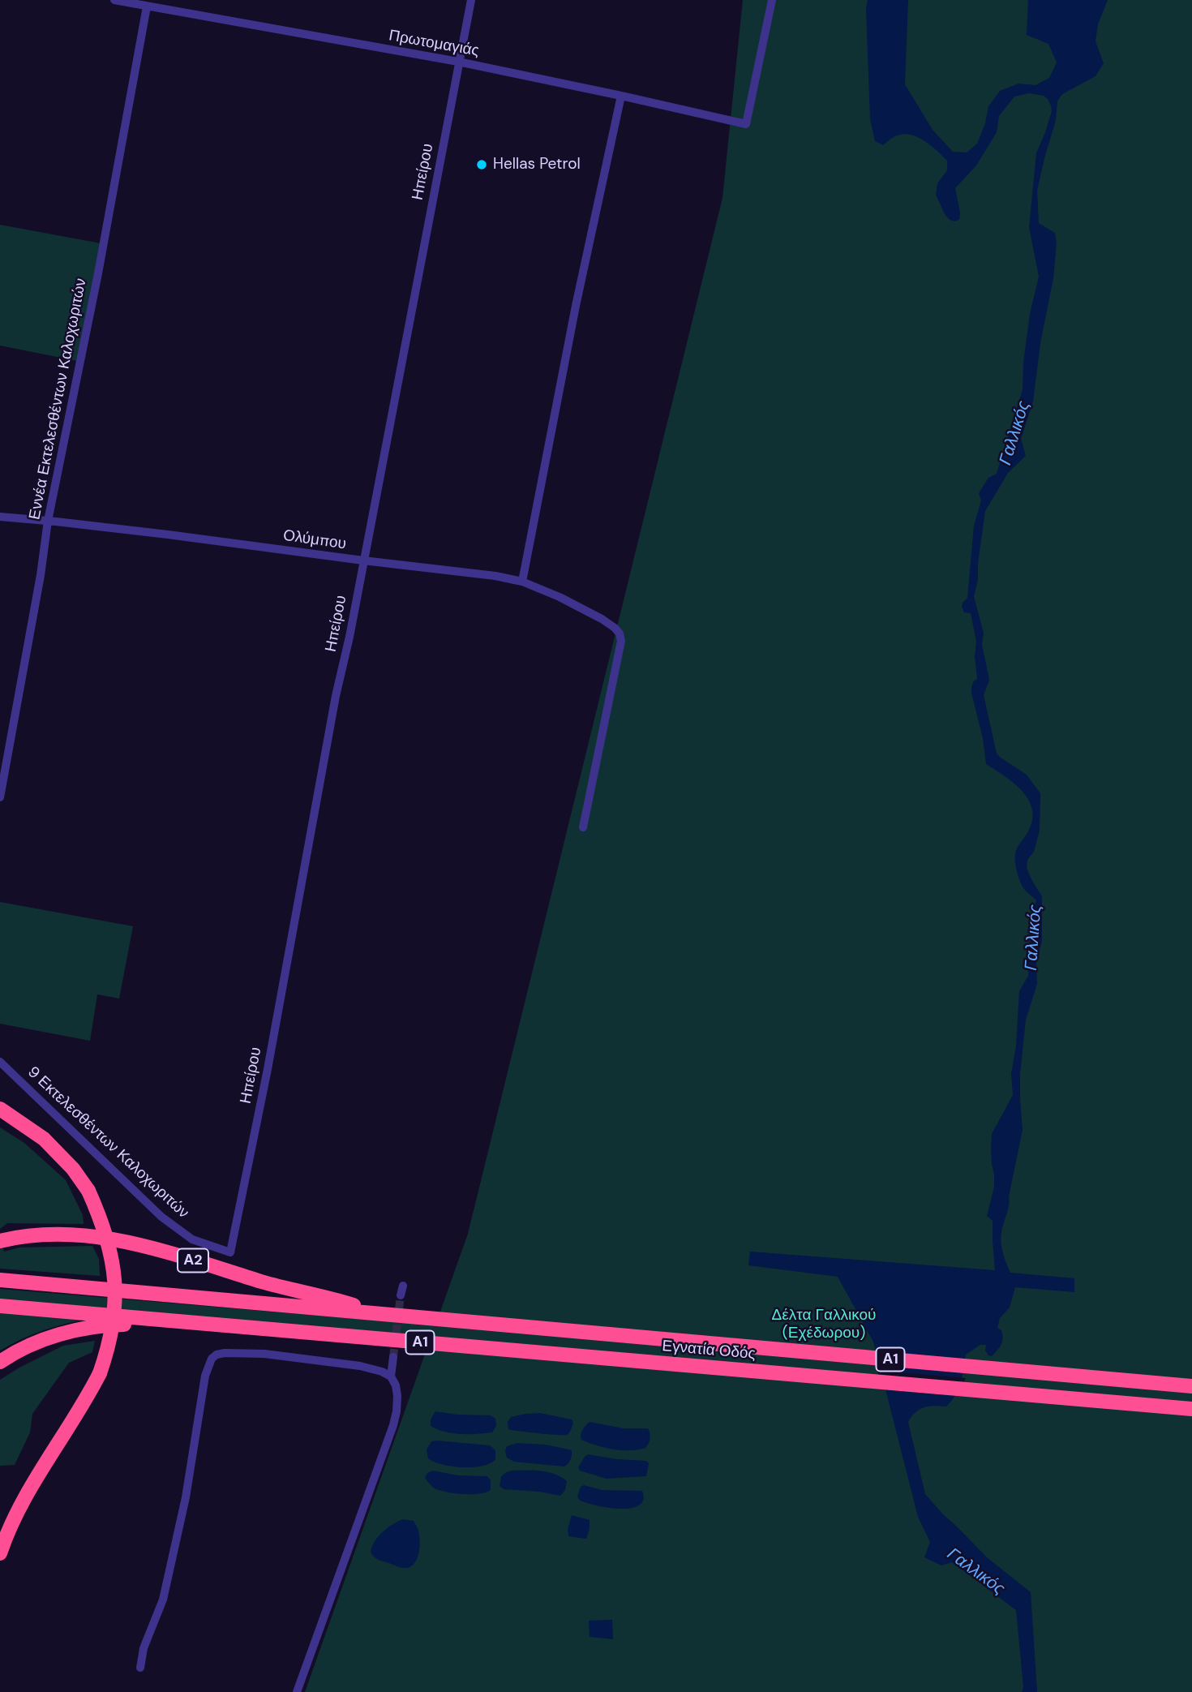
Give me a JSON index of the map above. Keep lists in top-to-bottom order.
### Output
{
  "streets": {
    "highway": ["Α2", "Α1", "Εγνατία Οδός"],
    "street": [
      "Πρωτομαγιάς",
      "Ηπείρου",
      "Εννέα Εκτελεσθέντων Καλοχωριτών",
      "Ολύμπου",
      "9 Εκτελεσθέντων Καλοχωριτών"
    ]
  },
  "crossings": [
    ["Πρωτομαγιάς", "Ηπείρου"],
    ["Πρωτομαγιάς", "Εννέα Εκτελεσθέντων Καλοχωριτών"],
    ["Ηπείρου", "Ολύμπου"],
    ["Ηπείρου", "9 Εκτελεσθέντων Καλοχωριτών"],
    ["Εννέα Εκτελεσθέντων Καλοχωριτών", "Ολύμπου"],
    ["Α2", "Α1"],
    ["Α2", "Εγνατία Οδός"],
    ["Α1", "Εγνατία Οδός"]
  ],
  "water": ["Γαλλικός"],
  "parks": ["Δέλτα Γαλλικού (Εχέδωρου)"],
  "places": ["Hellas Petrol"]
}
